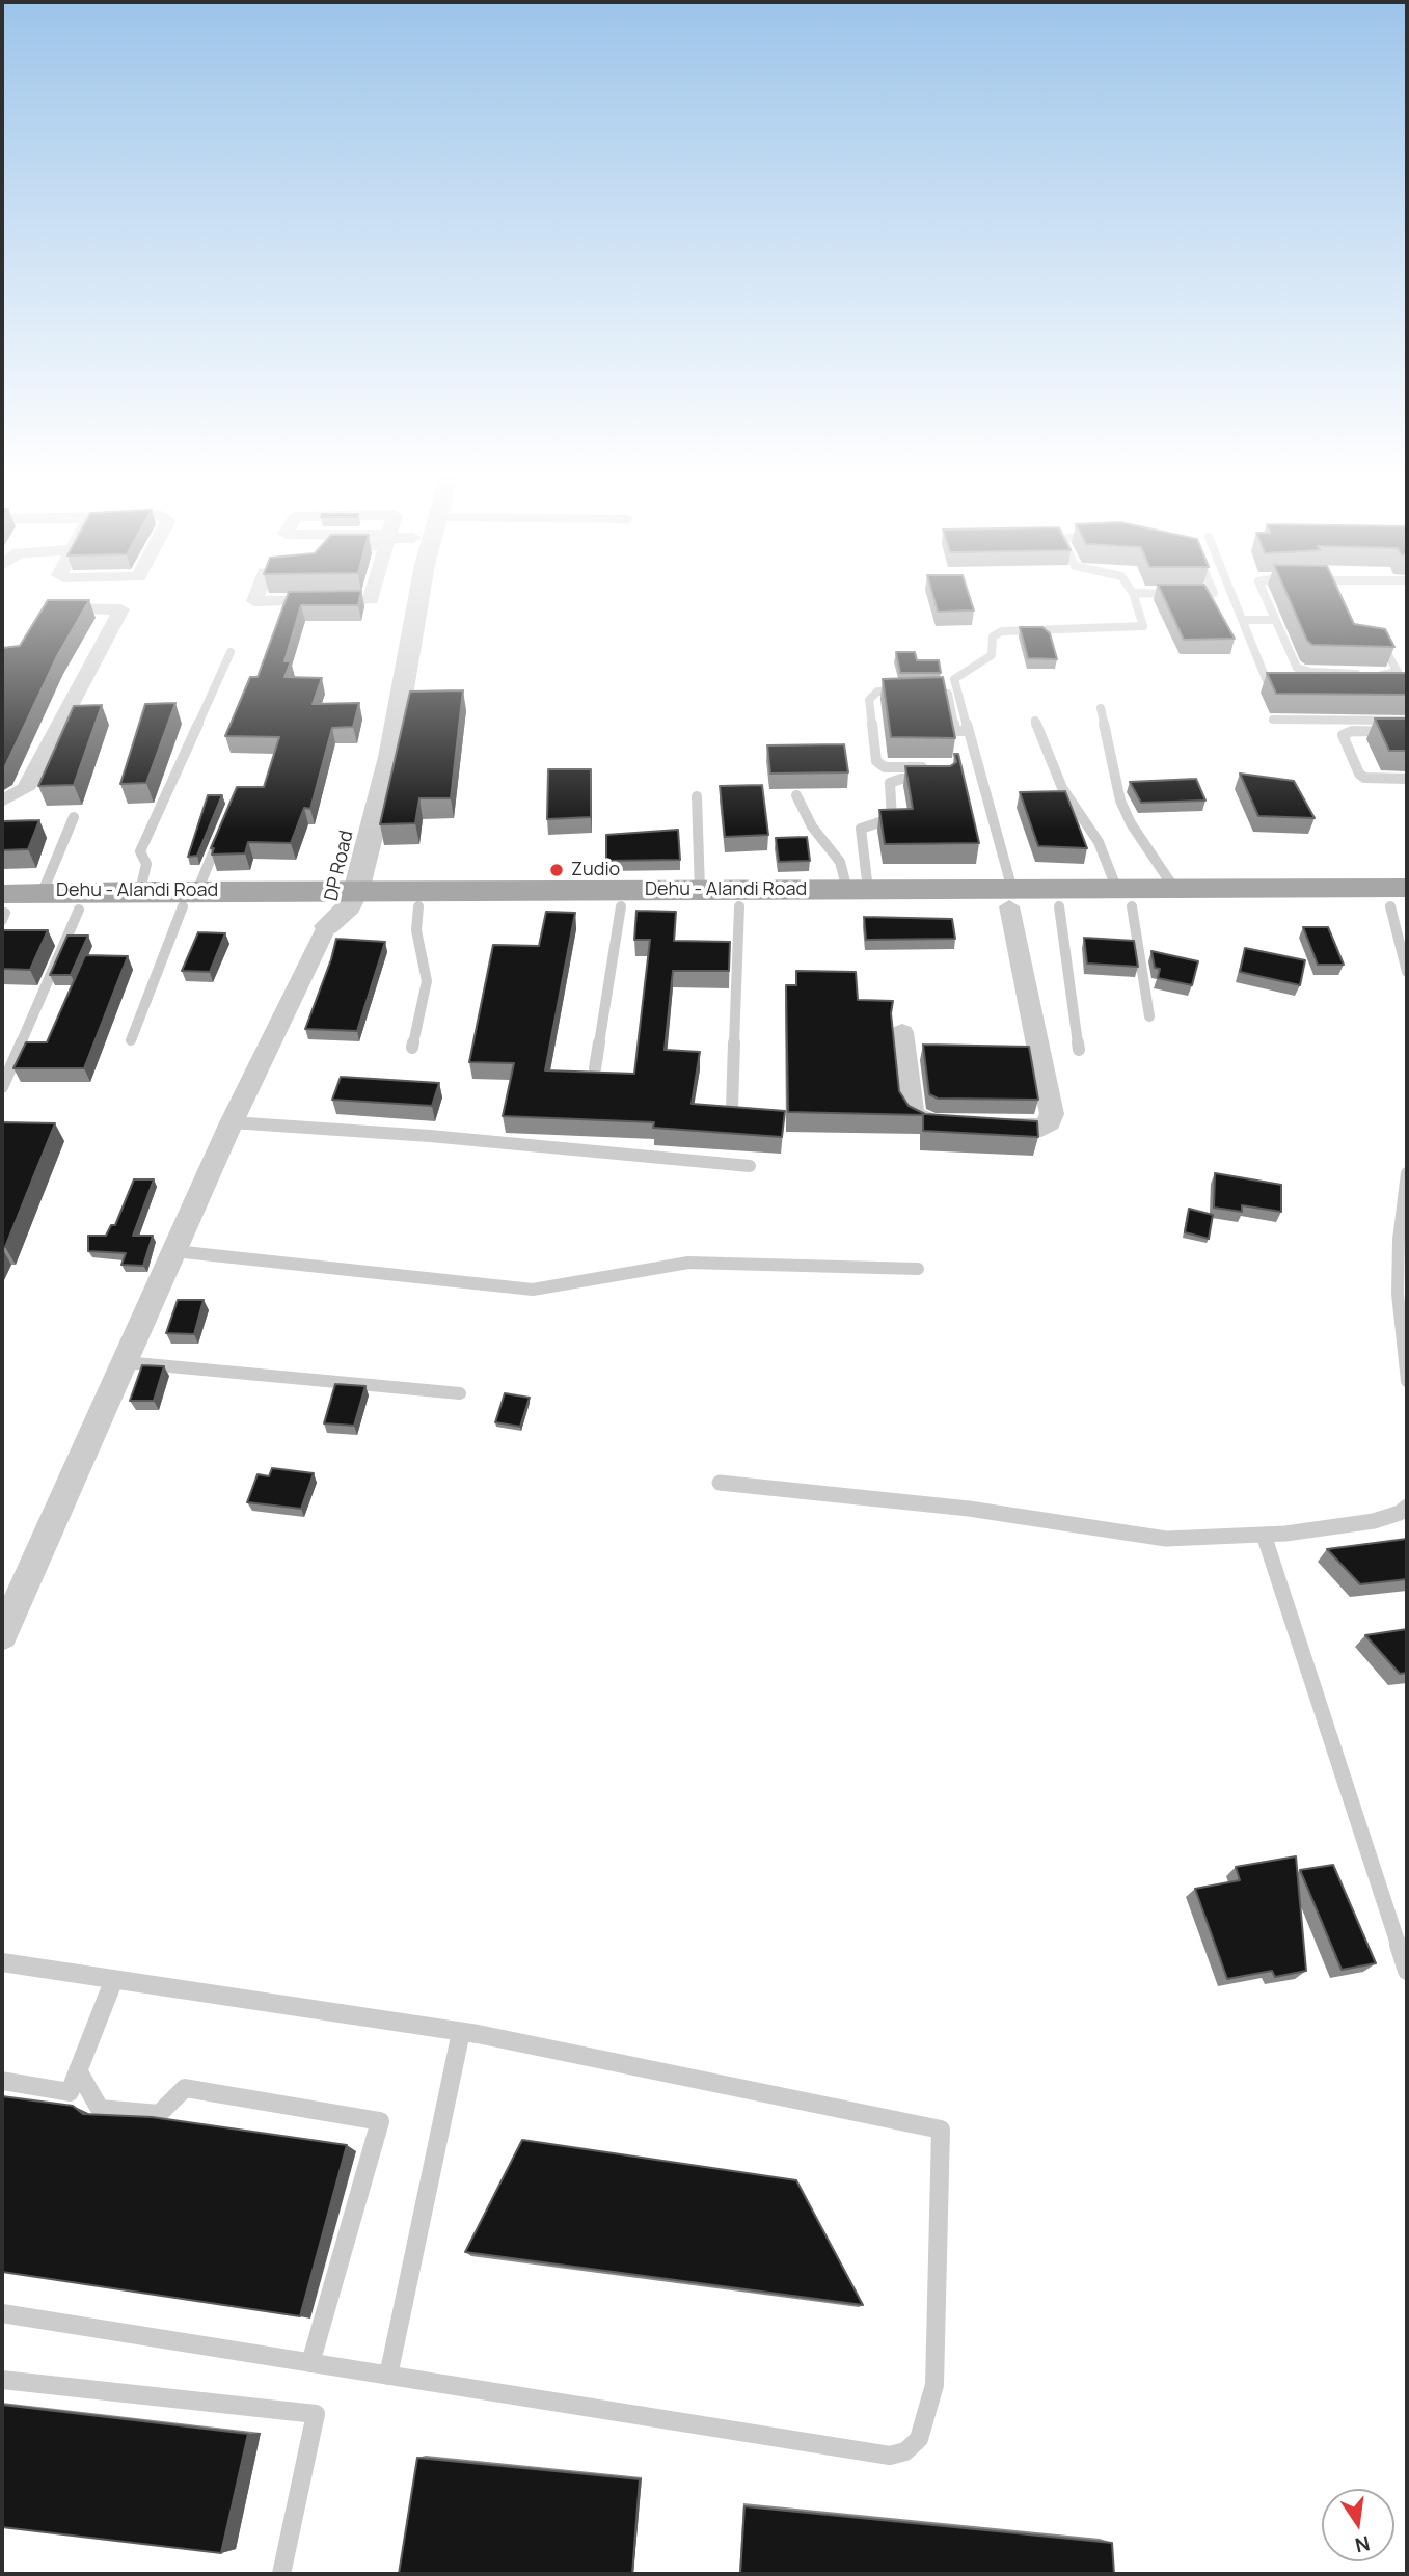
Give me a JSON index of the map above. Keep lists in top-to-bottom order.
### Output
{
  "streets": {
    "main road": ["Dehu - Alandi Road"],
    "street": ["DP Road"]
  },
  "crossings": [
    ["DP Road", "Dehu - Alandi Road"]
  ],
  "places": ["Zudio"],
  "north": "bottom"
}
